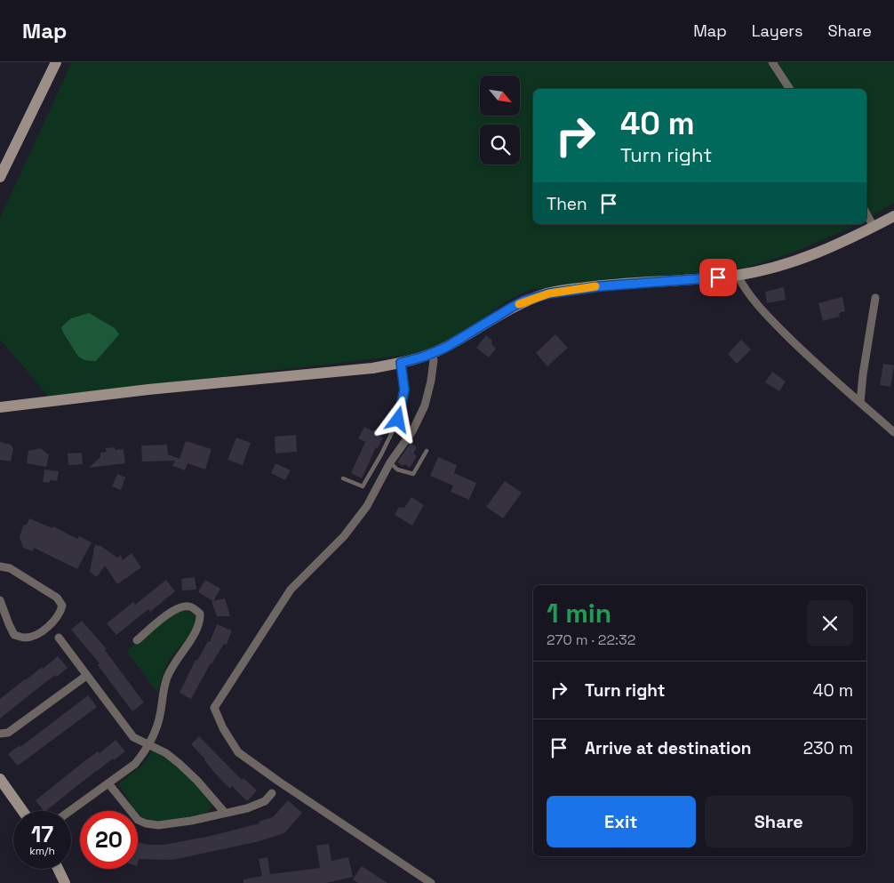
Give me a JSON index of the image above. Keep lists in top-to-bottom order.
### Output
{
  "north": "bottom right",
  "page": {
    "header": "Map",
    "nav": ["Map", "Layers", "Share"],
    "turn": ["40 m", "Turn right"],
    "then": "Then",
    "heading": ["1 min", "270 m · 22:32"],
    "list": [
      {
        "name": "Turn right",
        "value": "40 m"
      },
      {
        "name": "Arrive at destination",
        "value": "230 m"
      }
    ],
    "buttons": ["Exit", "Share"],
    "speed": "17 km/h",
    "limit": "20"
  }
}
